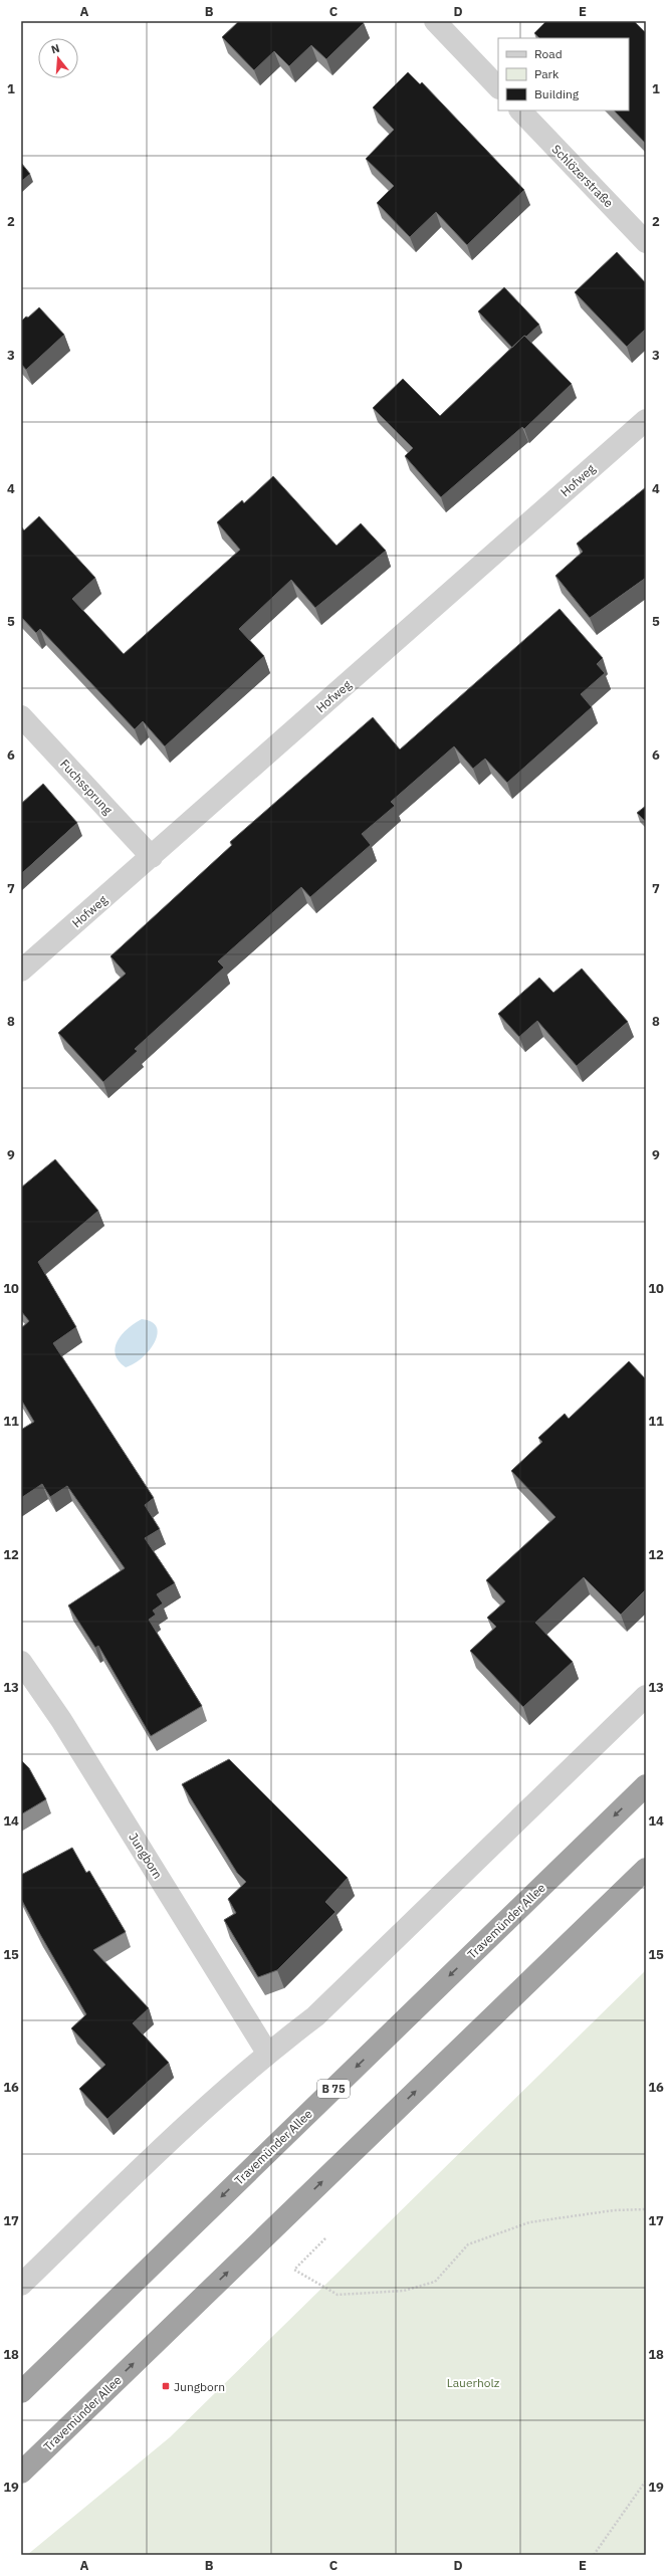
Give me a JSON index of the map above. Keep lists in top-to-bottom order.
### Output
{
  "streets": {
    "highway": ["Travemünder Allee", "B 75"],
    "street": [
      "Schlözerstraße",
      "Hofweg",
      "Fuchssprung",
      "Jungborn"
    ]
  },
  "crossings": [
    ["Hofweg", "Fuchssprung"]
  ],
  "parks": ["Lauerholz"],
  "places": {
    "transit": ["Jungborn"]
  },
  "legend": ["Road", "Park", "Building"],
  "north": "top",
  "grid": {
    "columns": [
      "A",
      "B",
      "C",
      "D",
      "E"
    ],
    "rows": [
      "1",
      "2",
      "3",
      "4",
      "5",
      "6",
      "7",
      "8",
      "9",
      "10",
      "11",
      "12",
      "13",
      "14",
      "15",
      "16",
      "17",
      "18",
      "19"
    ]
  }
}
